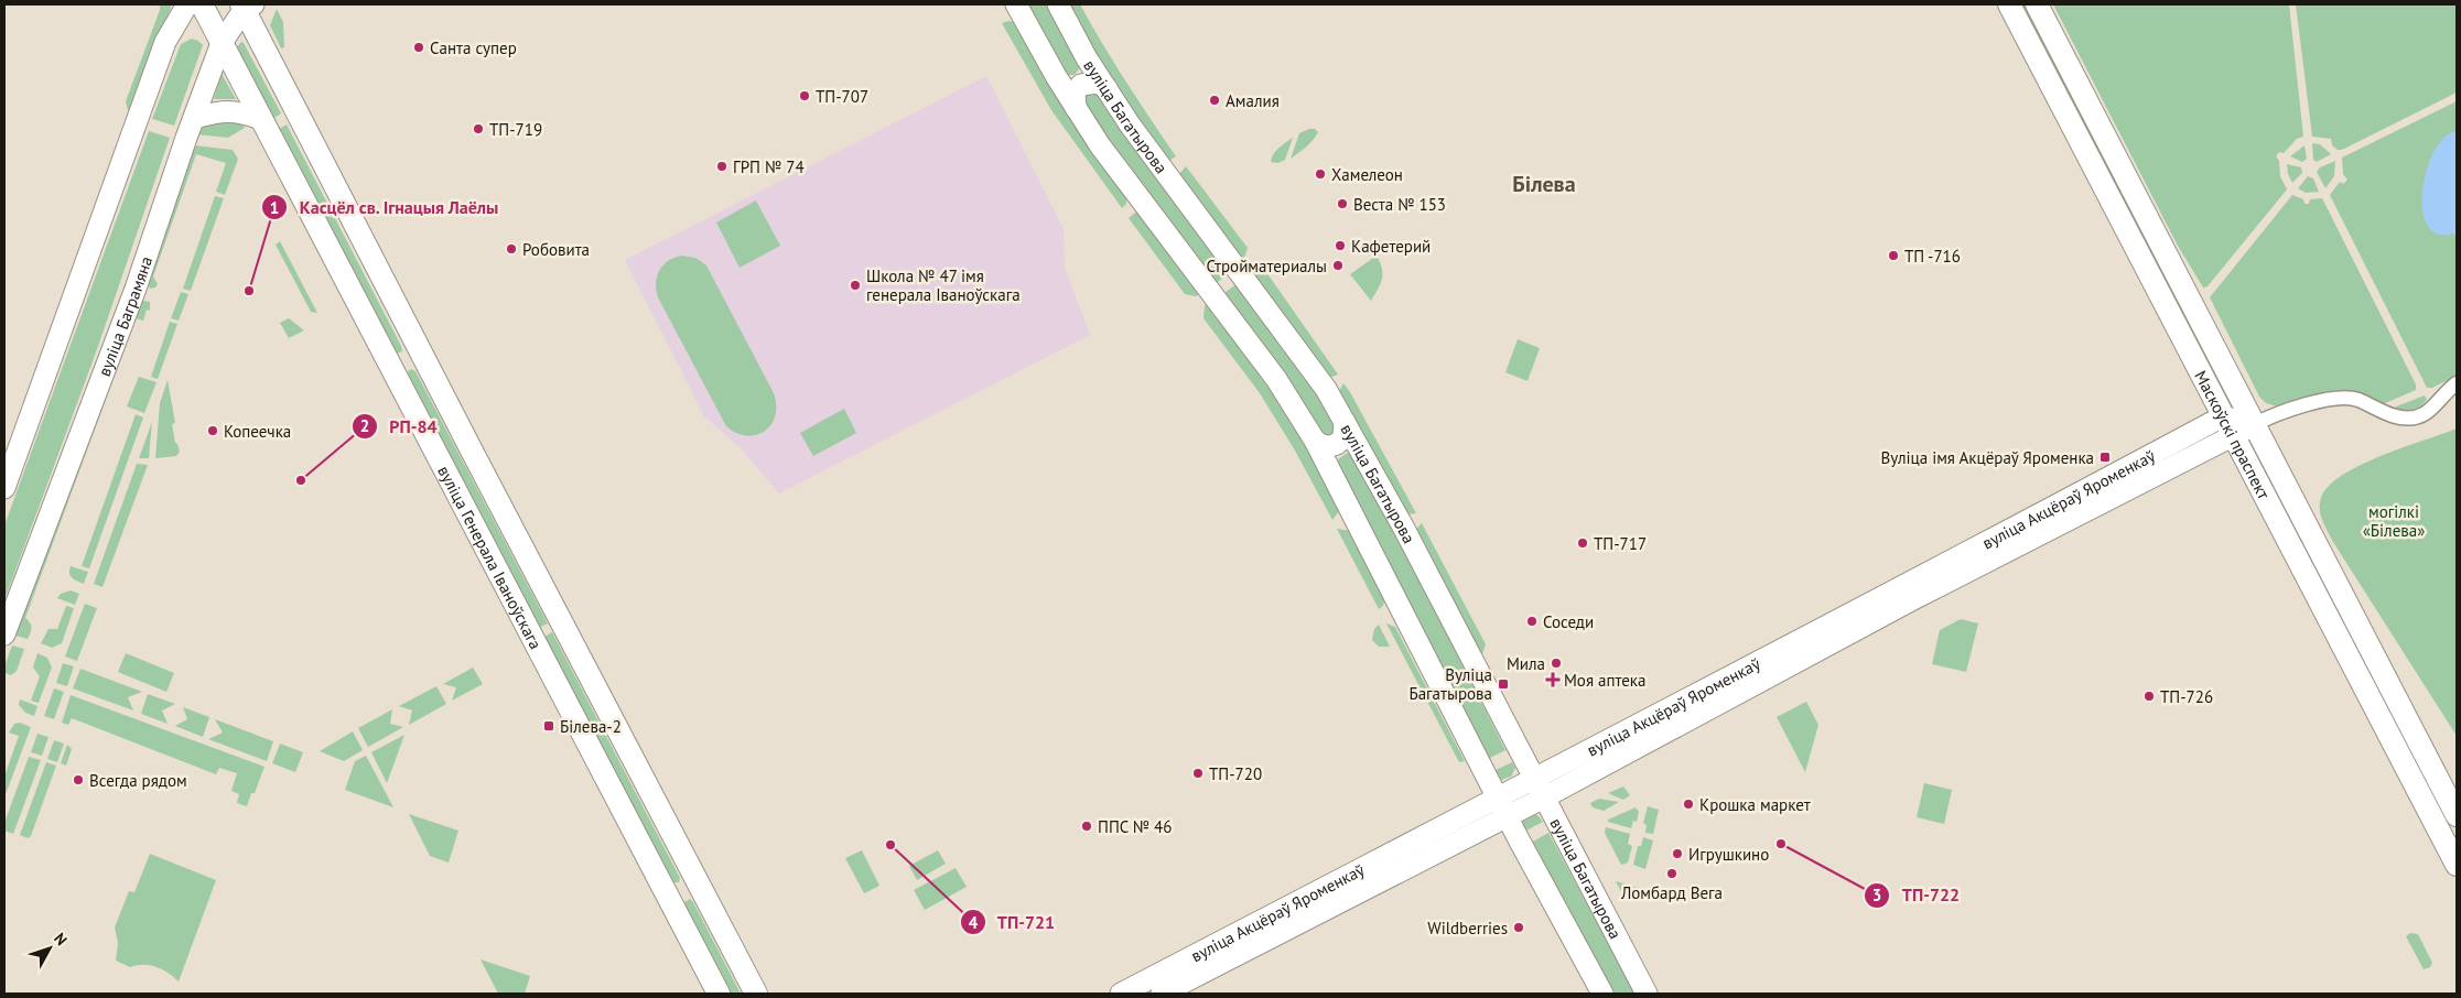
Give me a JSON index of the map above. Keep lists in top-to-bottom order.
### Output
{
  "streets": {
    "main road": ["Маскоўскі праспект", "вуліца Генерала Іваноўскага"],
    "street": ["вуліца Багатырова", "вуліца Баграмяна", "вуліца Акцёраў Яроменкаў"]
  },
  "crossings": [
    ["вуліца Багатырова", "вуліца Акцёраў Яроменкаў"],
    ["вуліца Баграмяна", "вуліца Генерала Іваноўскага"],
    ["Маскоўскі праспект", "вуліца Акцёраў Яроменкаў"]
  ],
  "districts": ["Білева"],
  "parks": ["могілкі «Білева»"],
  "places": {
    "other": [
      "Санта супер",
      "ТП-707",
      "Амалия",
      "ТП-719",
      "ГРП № 74",
      "Хамелеон",
      "Веста № 153",
      "Кафетерий",
      "Робовита",
      "ТП -716",
      "Стройматериалы",
      "Школа № 47 імя генерала Іваноўскага",
      "Касцёл св. Ігнацыя Лаёлы",
      "Копеечка",
      "РП-84",
      "ТП-717",
      "Соседи",
      "Мила",
      "ТП-726",
      "ТП-720",
      "Всегда рядом",
      "Крошка маркет",
      "ППС № 46",
      "ТП-722",
      "ТП-721",
      "Игрушкино",
      "Ломбард Вега",
      "Wildberries"
    ],
    "transit": ["Вуліца імя Акцёраў Яроменка", "Вуліца Багатырова", "Білева-2"],
    "health": ["Моя аптека"]
  },
  "north": "top right"
}
